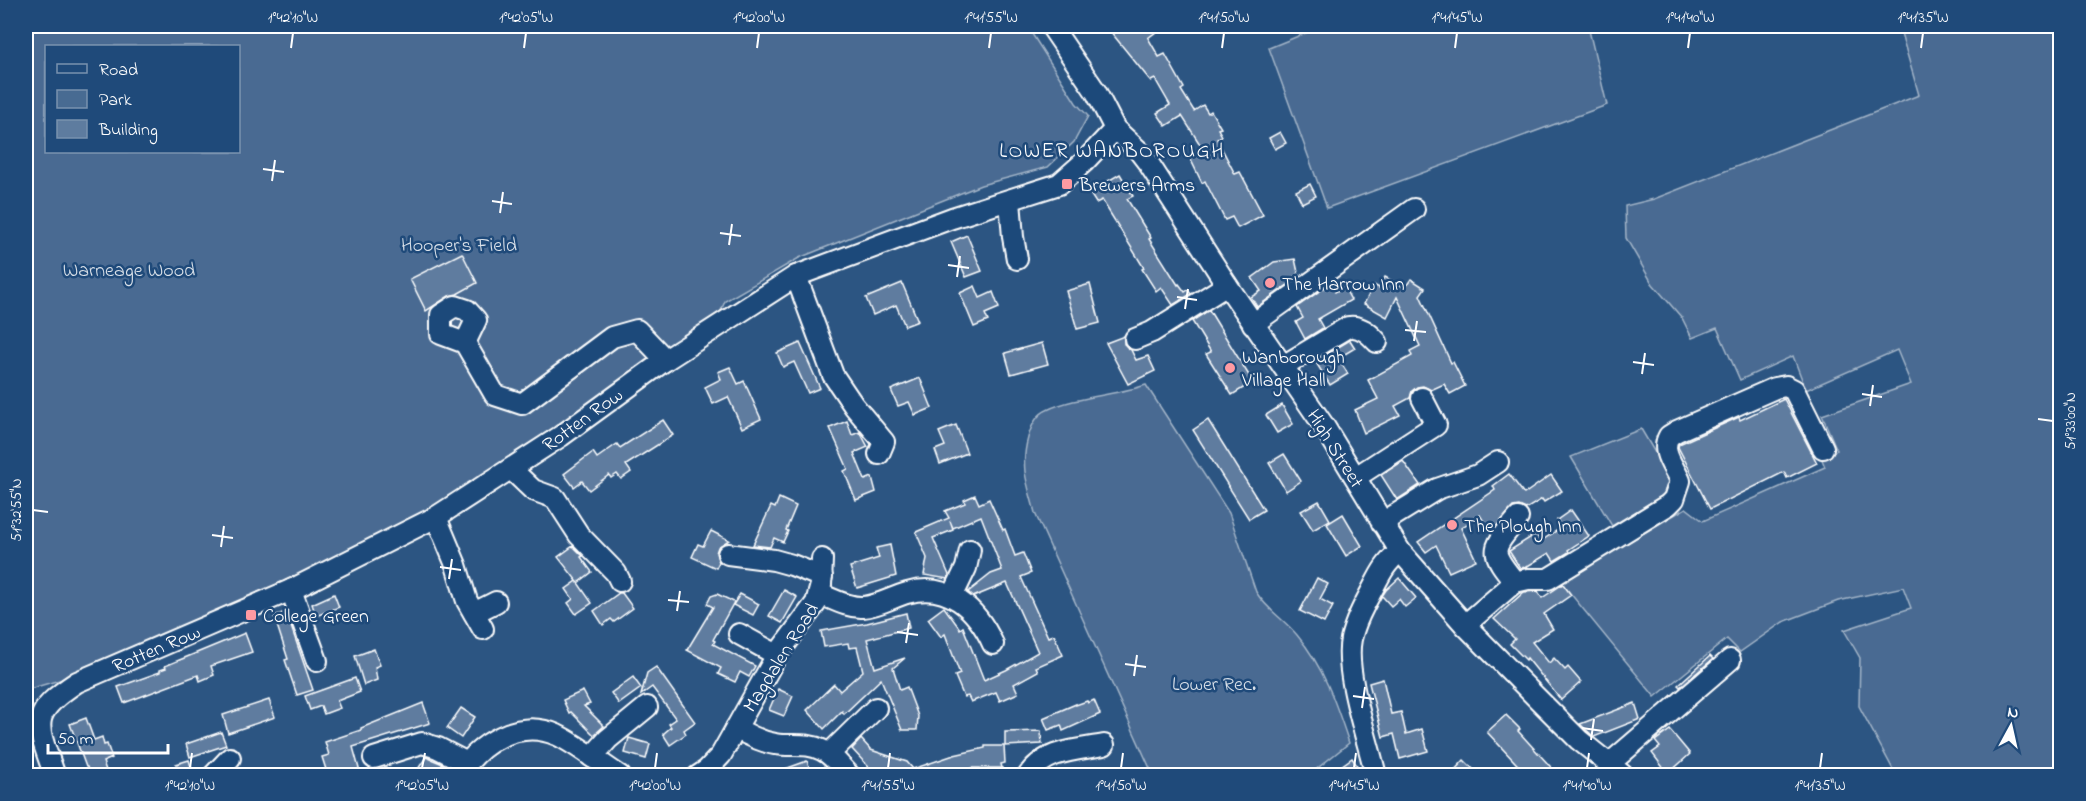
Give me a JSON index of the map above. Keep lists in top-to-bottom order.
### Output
{
  "streets": {
    "street": ["Rotten Row", "High Street", "Magdalen Road"]
  },
  "crossings": [
    ["Rotten Row", "High Street"]
  ],
  "districts": ["LOWER WANBOROUGH"],
  "parks": ["Hooper's Field", "Warneage Wood", "Lower Rec."],
  "places": {
    "transit": ["Brewers Arms", "College Green"],
    "other": ["The Harrow Inn", "Wanborough Village Hall", "The Plough Inn"]
  },
  "legend": ["Road", "Park", "Building"],
  "scale_bar": "50 m",
  "north": "top",
  "coordinates": [
    "1°42'10\"W",
    "1°42'05\"W",
    "1°42'00\"W",
    "1°41'55\"W",
    "1°41'50\"W",
    "1°41'45\"W",
    "1°41'40\"W",
    "1°41'35\"W",
    "51°33'00\"N",
    "51°32'55\"N"
  ]
}
